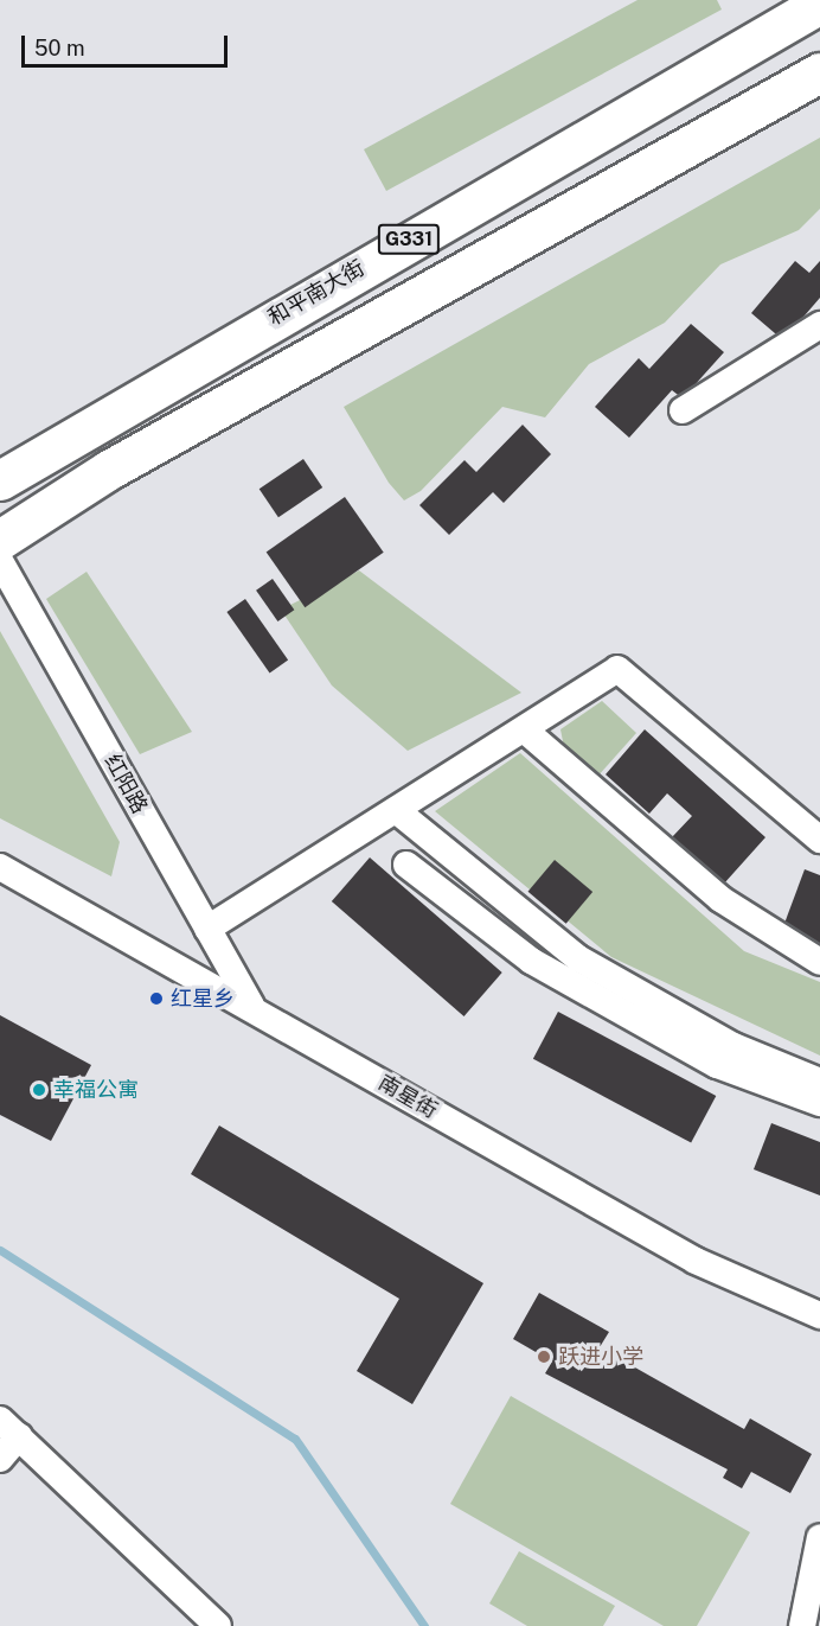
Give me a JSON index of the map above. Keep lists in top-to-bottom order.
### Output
{
  "streets": {
    "highway": ["G331", "和平南大街"],
    "street": ["红阳路", "南星街"]
  },
  "crossings": [
    ["红阳路", "南星街"]
  ],
  "places": ["红星乡", "幸福公寓", "跃进小学"],
  "scale_bar": "50 m"
}
